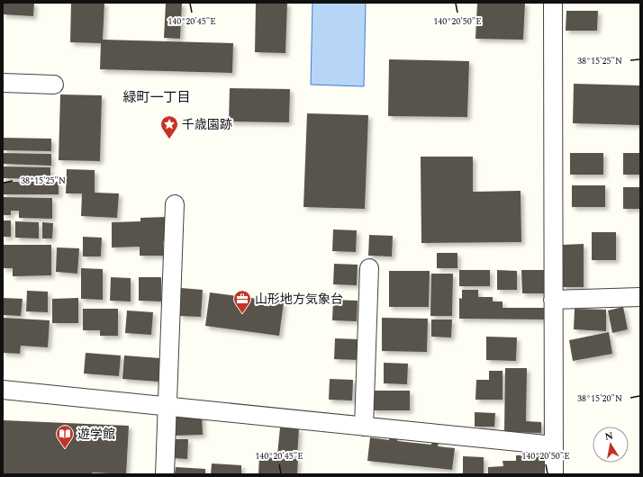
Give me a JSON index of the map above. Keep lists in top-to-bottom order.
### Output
{
  "districts": ["緑町一丁目"],
  "places": {
    "place": ["千歳園跡"],
    "office": ["山形地方気象台"],
    "library": ["遊学館"]
  },
  "north": "top",
  "coordinates": [
    "140°20'45\"E",
    "140°20'50\"E",
    "38°15'25\"N",
    "38°15'20\"N"
  ]
}
